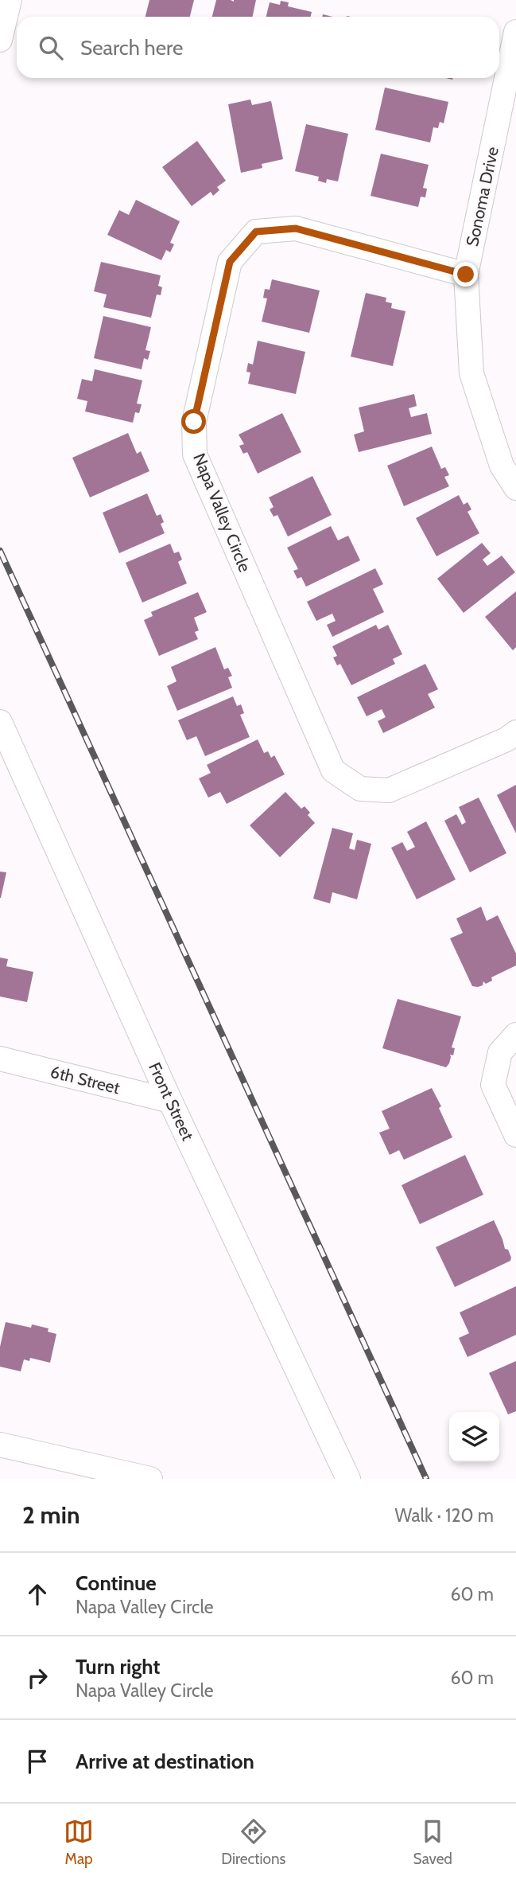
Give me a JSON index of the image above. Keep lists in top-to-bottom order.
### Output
{
  "streets": {
    "street": [
      "Sonoma Drive",
      "Napa Valley Circle",
      "6th Street",
      "Front Street"
    ]
  },
  "crossings": [
    ["Sonoma Drive", "Napa Valley Circle"],
    ["6th Street", "Front Street"]
  ],
  "page": {
    "search": "Search here",
    "heading": ["2 min", "Walk · 120 m"],
    "list": [
      ["Continue", "Napa Valley Circle", "60 m"],
      ["Turn right", "Napa Valley Circle", "60 m"],
      "Arrive at destination"
    ],
    "nav": ["Map", "Directions", "Saved"]
  }
}
